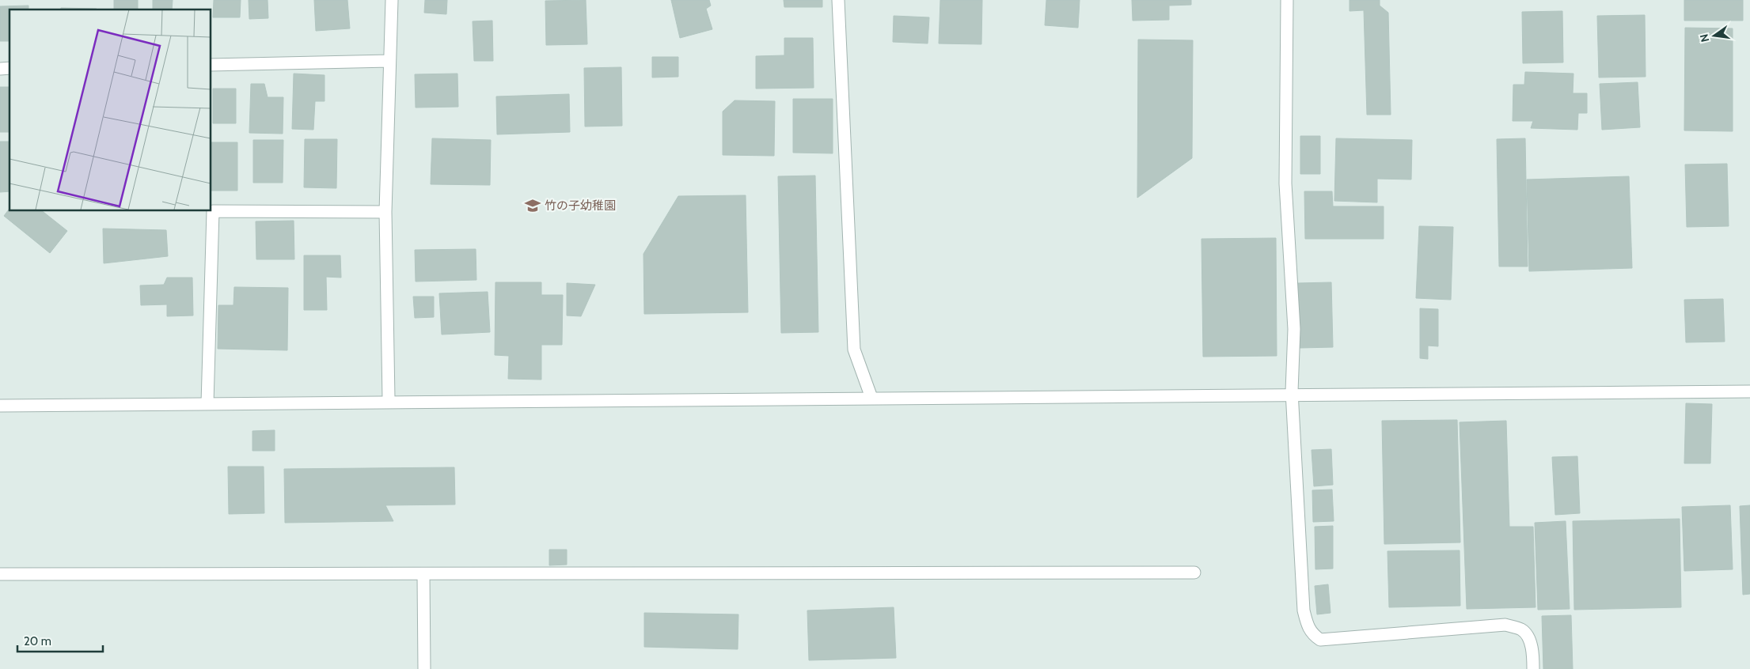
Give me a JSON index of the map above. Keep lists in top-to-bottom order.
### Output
{
  "places": {
    "school or university": ["竹の子幼稚園"]
  },
  "scale_bar": "20 m",
  "north": "left"
}
